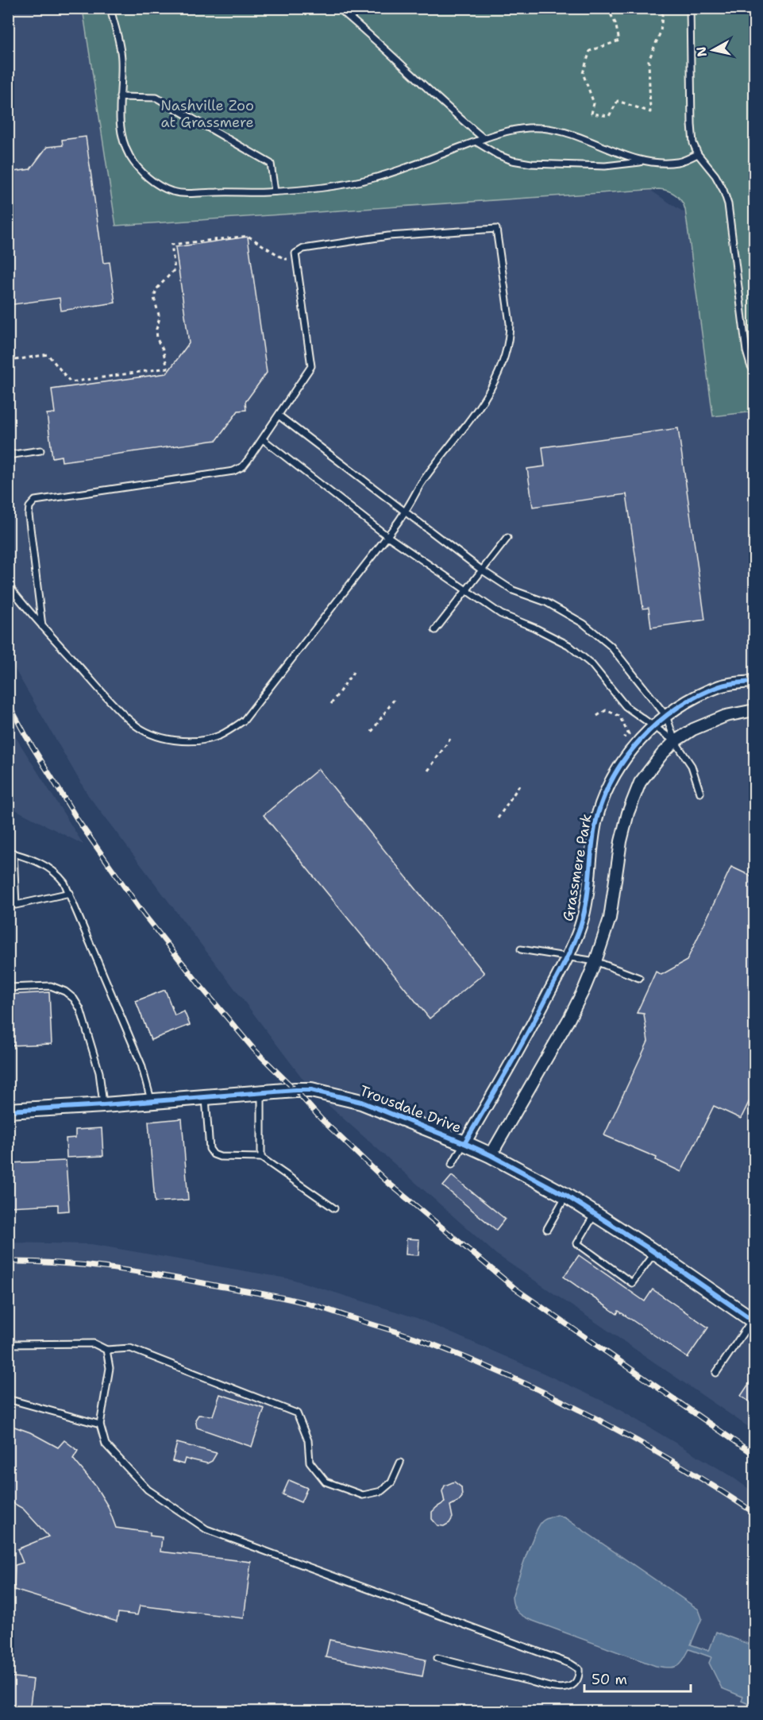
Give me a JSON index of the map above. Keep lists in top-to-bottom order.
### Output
{
  "streets": {
    "street": ["Grassmere Park", "Trousdale Drive"]
  },
  "crossings": [
    ["Grassmere Park", "Trousdale Drive"]
  ],
  "parks": ["Nashville Zoo at Grassmere"],
  "scale_bar": "50 m",
  "north": "left"
}
